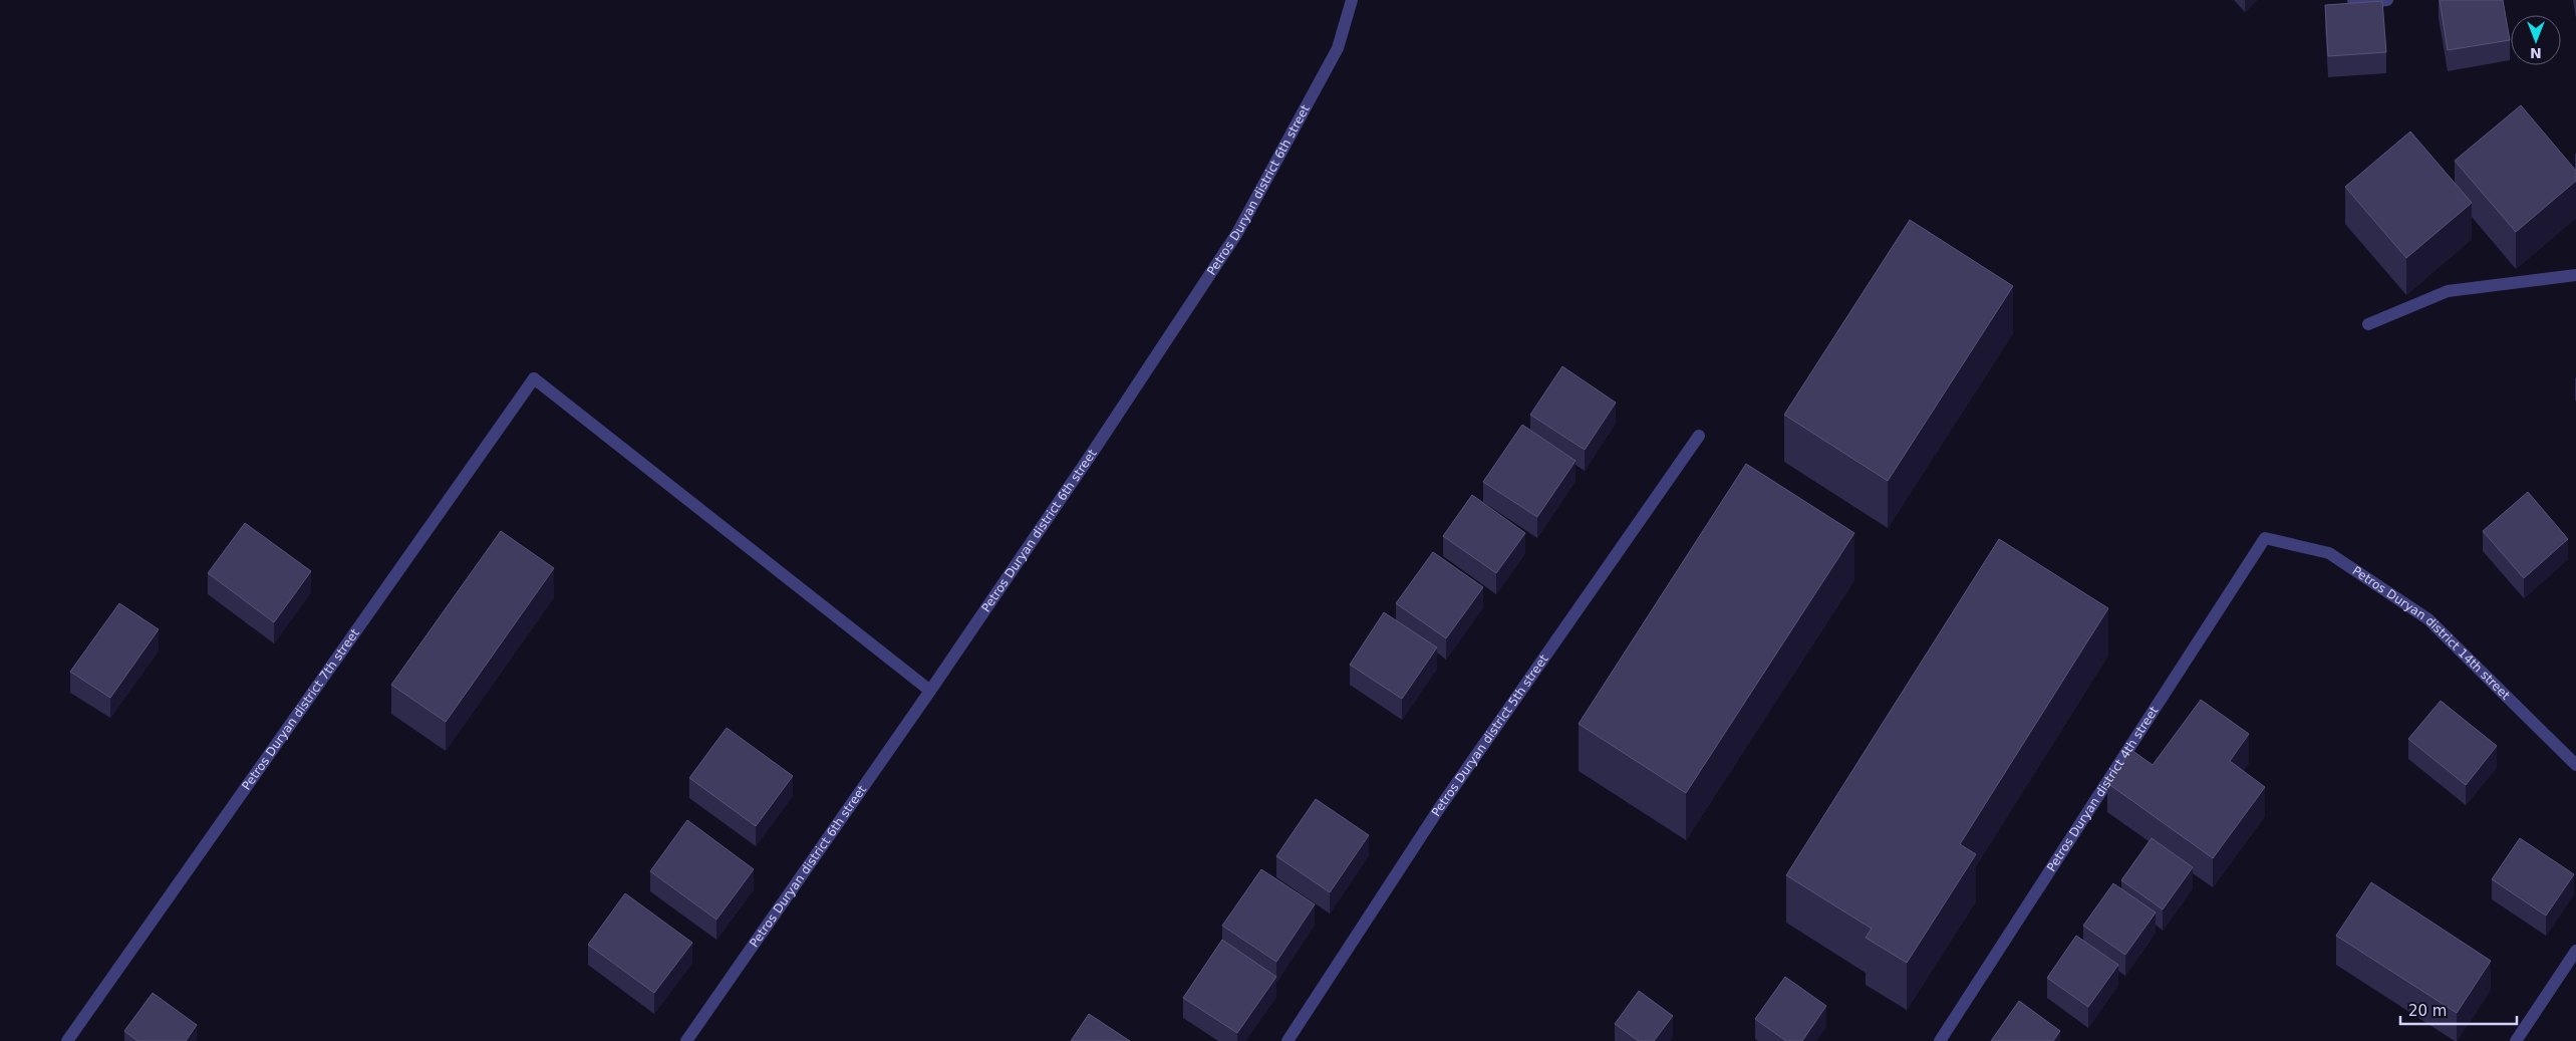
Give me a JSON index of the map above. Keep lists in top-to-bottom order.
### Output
{
  "streets": {
    "street": [
      "Petros Duryan district 6th street",
      "Petros Duryan district 14th street",
      "Petros Duryan district 7th street",
      "Petros Duryan district 5th street",
      "Petros Duryan district 4th street"
    ]
  },
  "crossings": [
    ["Petros Duryan district 6th street", "Petros Duryan district 7th street"],
    ["Petros Duryan district 14th street", "Petros Duryan district 4th street"]
  ],
  "scale_bar": "20 m",
  "north": "bottom"
}
